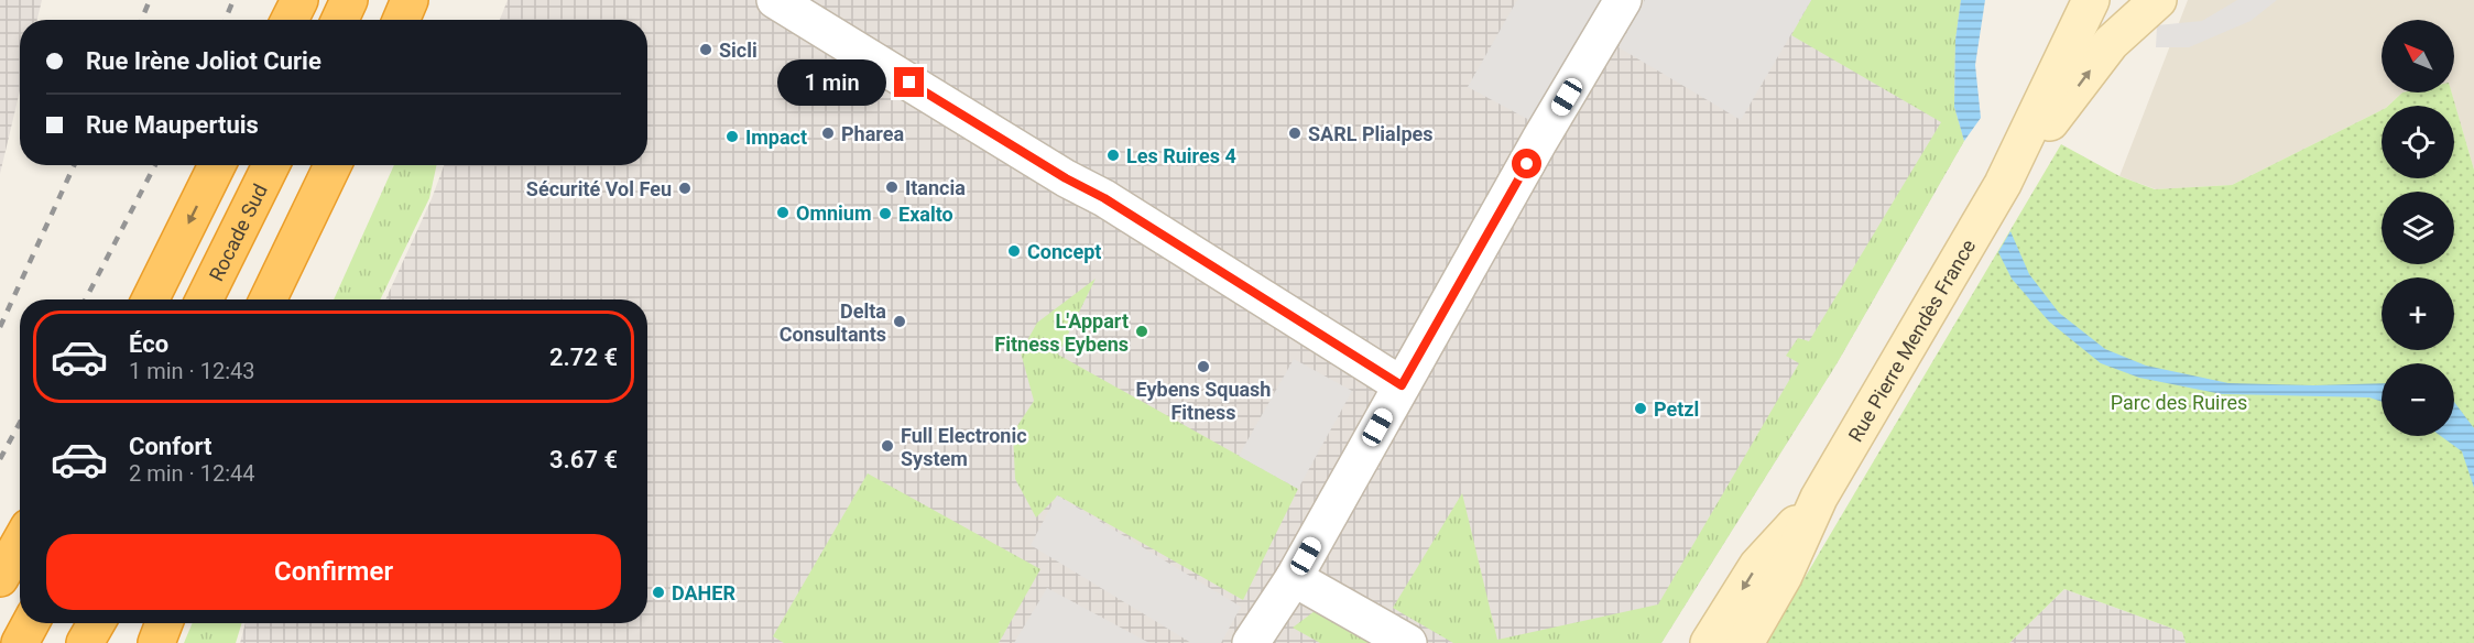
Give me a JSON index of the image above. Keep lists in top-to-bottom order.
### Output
{
  "streets": {
    "highway": ["Rocade Sud"],
    "main road": ["Rue Pierre Mendès France"]
  },
  "parks": ["Parc des Ruires"],
  "places": [
    "Sicli",
    "Pharea",
    "SARL Plialpes",
    "Impact",
    "Les Ruires 4",
    "Itancia",
    "Sécurité Vol Feu",
    "Omnium",
    "Exalto",
    "Concept",
    "Delta Consultants",
    "L'Appart Fitness Eybens",
    "Eybens Squash Fitness",
    "Petzl",
    "Full Electronic System",
    "DAHER"
  ],
  "north": "top left",
  "page": {
    "map_buttons": ["+", "−"],
    "banner": ["Rue Irène Joliot Curie", "Rue Maupertuis"],
    "bubble": "1 min",
    "list": [
      {
        "name": "Éco",
        "note": "1 min · 12:43",
        "value": "2.72 €"
      },
      {
        "name": "Confort",
        "note": "2 min · 12:44",
        "value": "3.67 €"
      }
    ],
    "buttons": "Confirmer"
  }
}
